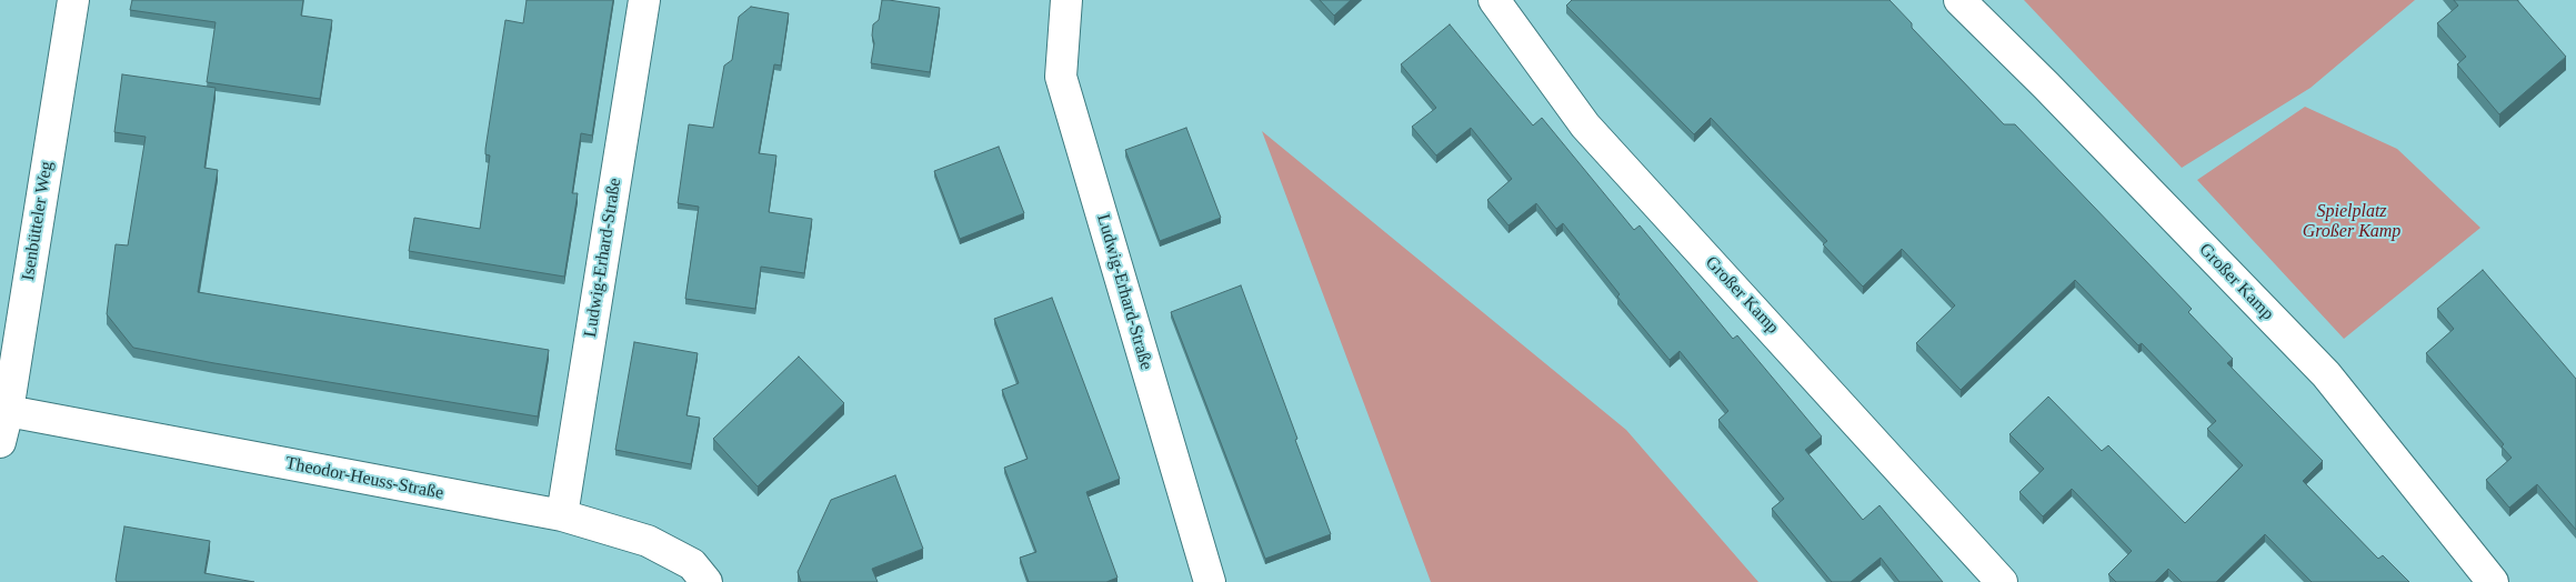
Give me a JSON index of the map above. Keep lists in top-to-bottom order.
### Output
{
  "streets": {
    "street": [
      "Isenbütteler Weg",
      "Ludwig-Erhard-Straße",
      "Großer Kamp",
      "Theodor-Heuss-Straße"
    ]
  },
  "crossings": [
    ["Isenbütteler Weg", "Theodor-Heuss-Straße"],
    ["Ludwig-Erhard-Straße", "Theodor-Heuss-Straße"]
  ],
  "parks": ["Spielplatz Großer Kamp"]
}
